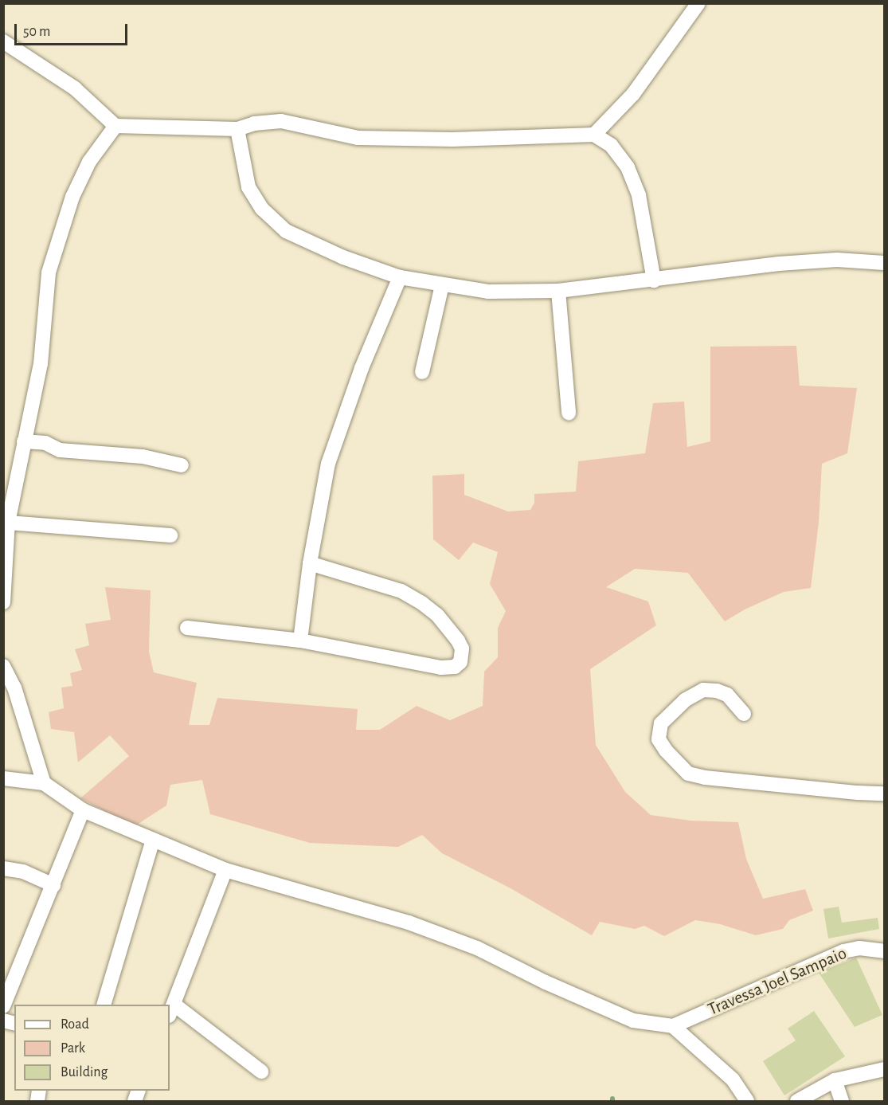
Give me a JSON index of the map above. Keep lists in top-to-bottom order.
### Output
{
  "streets": {
    "street": ["Travessa Joel Sampaio"]
  },
  "legend": ["Road", "Park", "Building"],
  "scale_bar": "50 m"
}
